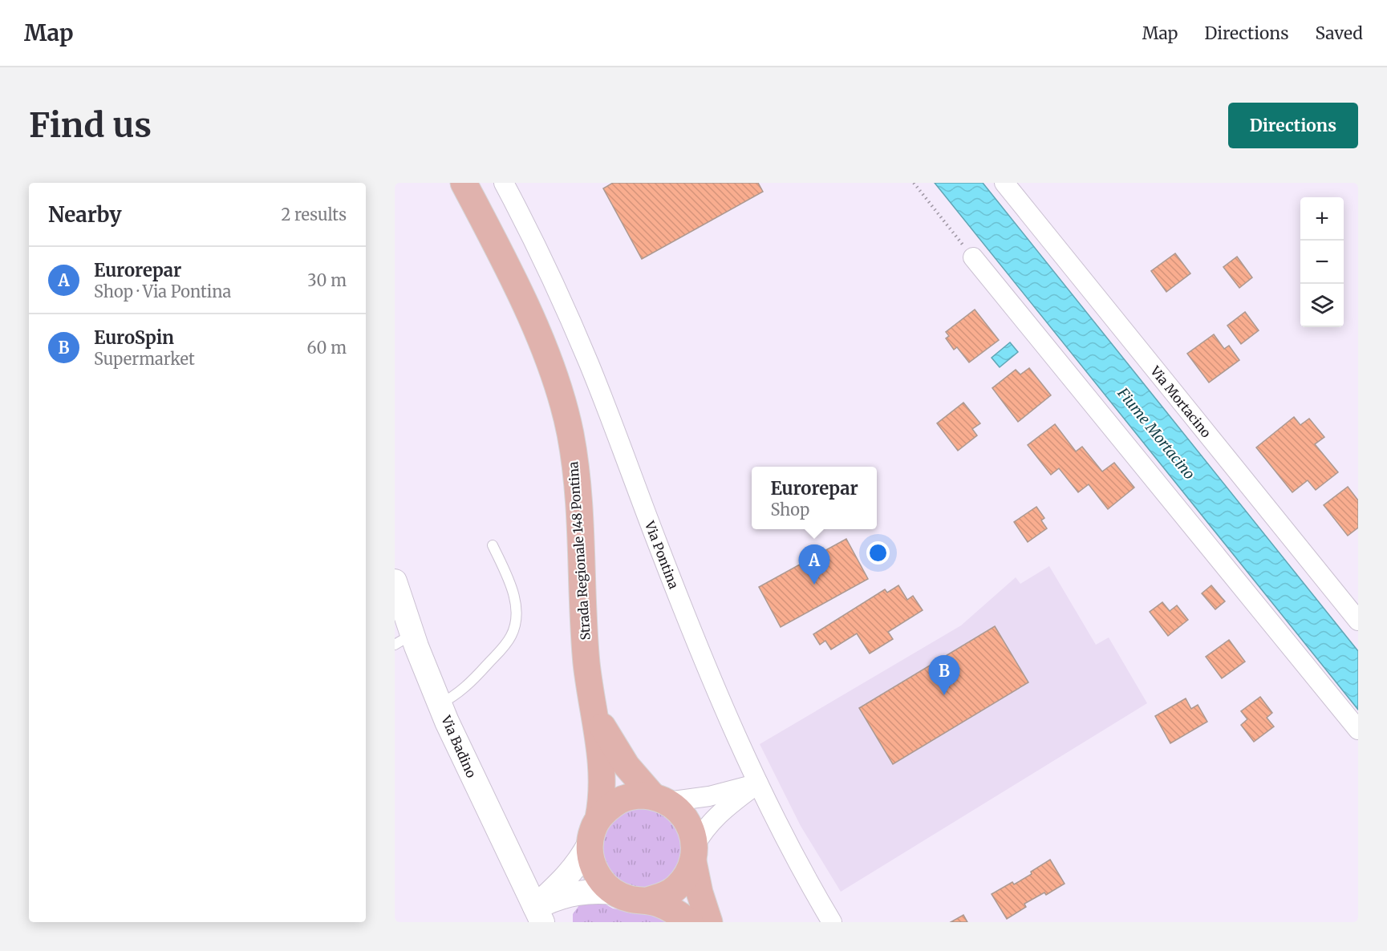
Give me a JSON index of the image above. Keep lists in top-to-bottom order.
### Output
{
  "streets": {
    "main road": ["Strada Regionale 148 Pontina"],
    "street": ["Via Mortacino", "Via Pontina", "Via Badino"]
  },
  "water": ["Fiume Mortacino"],
  "page": {
    "header": "Map",
    "nav": ["Map", "Directions", "Saved"],
    "buttons": "Directions",
    "title": "Find us",
    "heading": ["Nearby", "2 results"],
    "map_buttons": ["+", "−"],
    "list": [
      {
        "mark": "A",
        "name": "Eurorepar",
        "note": "Shop · Via Pontina",
        "value": "30 m"
      },
      {
        "mark": "B",
        "name": "EuroSpin",
        "note": "Supermarket",
        "value": "60 m"
      }
    ],
    "popup": ["Eurorepar", "Shop"],
    "pins": ["A", "B"]
  }
}
